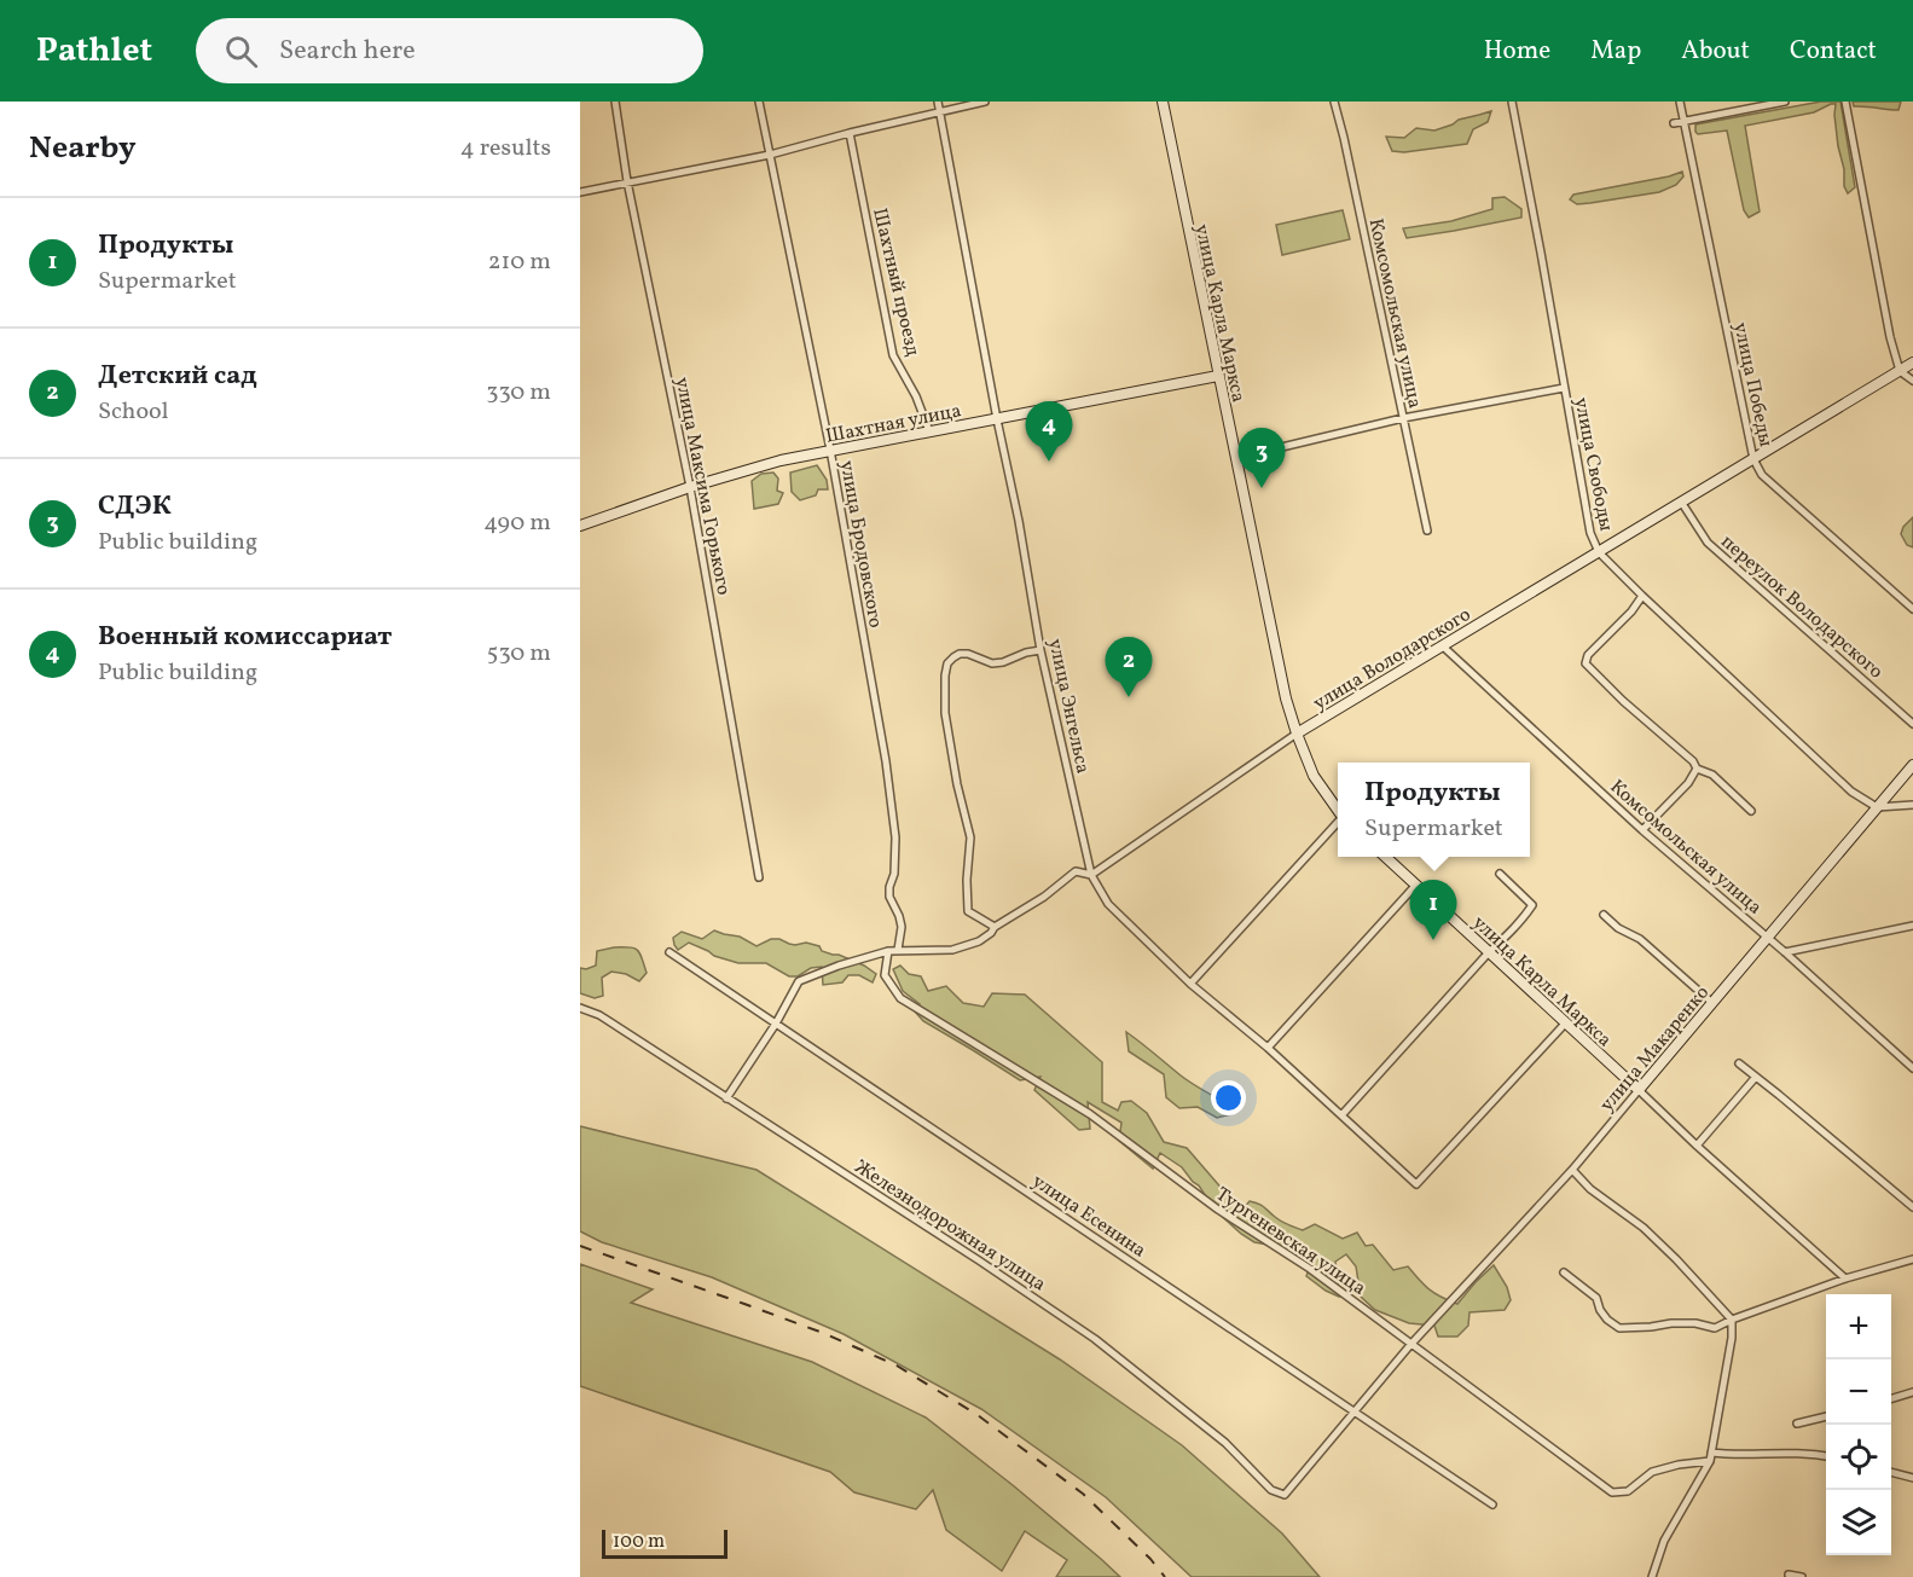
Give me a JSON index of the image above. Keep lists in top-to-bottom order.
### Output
{
  "streets": {
    "main road": [
      "улица Карла Маркса",
      "Шахтная улица",
      "улица Володарского",
      "улица Макаренко"
    ],
    "street": [
      "Шахтный проезд",
      "Комсомольская улица",
      "улица Победы",
      "улица Свободы",
      "улица Максима Горького",
      "улица Бродовского",
      "переулок Володарского",
      "улица Энгельса",
      "улица Есенина",
      "Железнодорожная улица",
      "Тургеневская улица"
    ]
  },
  "crossings": [
    ["Шахтный проезд", "Шахтная улица"],
    ["улица Карла Маркса", "Шахтная улица"],
    ["улица Карла Маркса", "улица Володарского"],
    ["улица Карла Маркса", "улица Энгельса"],
    ["улица Карла Маркса", "улица Макаренко"],
    ["Комсомольская улица", "улица Володарского"],
    ["Комсомольская улица", "улица Макаренко"],
    ["улица Победы", "улица Володарского"],
    ["Шахтная улица", "улица Максима Горького"],
    ["Шахтная улица", "улица Бродовского"],
    ["Шахтная улица", "улица Энгельса"],
    ["улица Свободы", "улица Володарского"],
    ["улица Свободы", "улица Макаренко"],
    ["улица Бродовского", "улица Володарского"],
    ["переулок Володарского", "улица Володарского"],
    ["улица Володарского", "улица Энгельса"],
    ["улица Володарского", "улица Есенина"],
    ["улица Володарского", "Железнодорожная улица"],
    ["улица Володарского", "Тургеневская улица"],
    ["улица Макаренко", "улица Есенина"],
    ["улица Макаренко", "Железнодорожная улица"],
    ["улица Макаренко", "Тургеневская улица"]
  ],
  "scale_bar": "100 m",
  "page": {
    "header": "Pathlet",
    "search": "Search here",
    "nav": [
      "Home",
      "Map",
      "About",
      "Contact"
    ],
    "heading": ["Nearby", "4 results"],
    "list": [
      {
        "mark": "1",
        "name": "Продукты",
        "note": "Supermarket",
        "value": "210 m"
      },
      {
        "mark": "2",
        "name": "Детский сад",
        "note": "School",
        "value": "330 m"
      },
      {
        "mark": "3",
        "name": "СДЭК",
        "note": "Public building",
        "value": "490 m"
      },
      {
        "mark": "4",
        "name": "Военный комиссариат",
        "note": "Public building",
        "value": "530 m"
      }
    ],
    "pins": [
      "4",
      "3",
      "2",
      "1"
    ],
    "popup": ["Продукты", "Supermarket"],
    "map_buttons": ["+", "−"],
    "scale": "100 m"
  }
}
